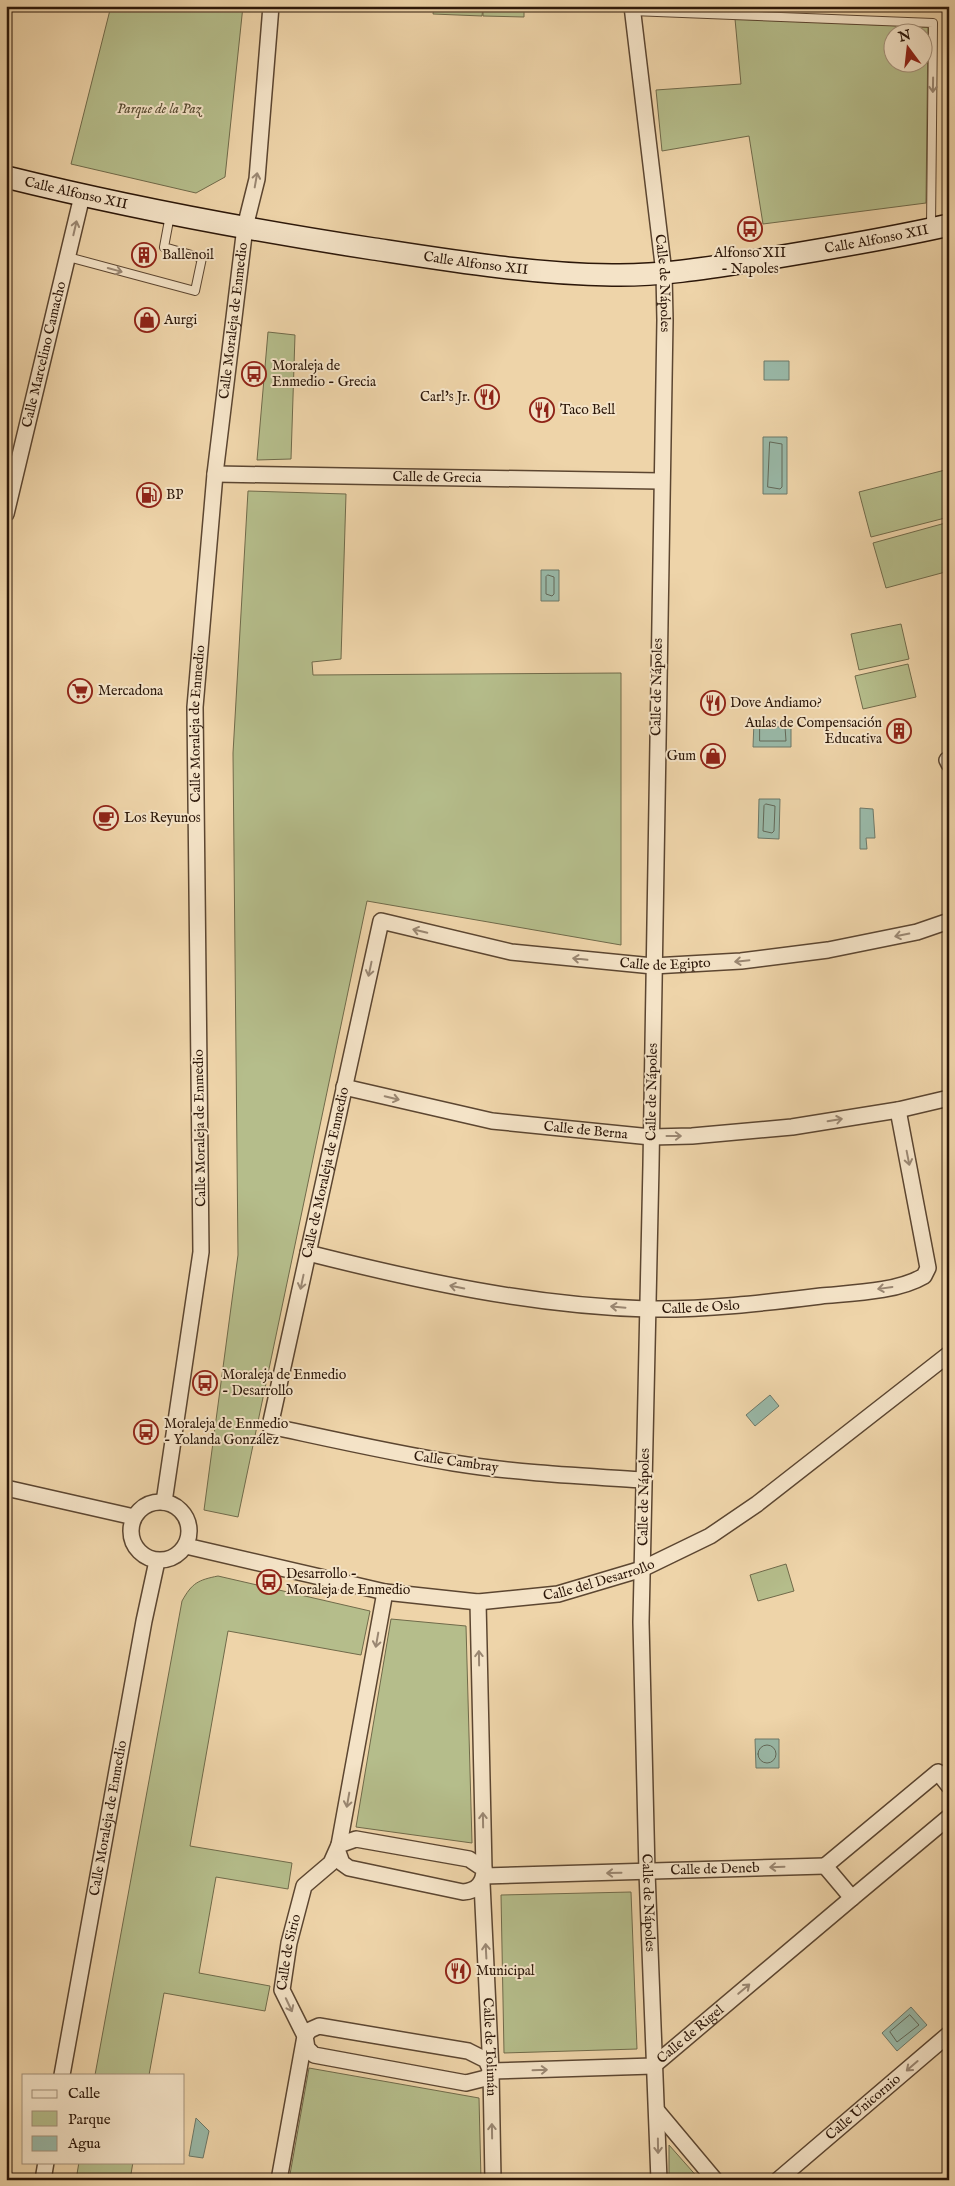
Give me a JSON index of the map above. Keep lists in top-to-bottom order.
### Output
{
  "streets": {
    "street": [
      "Calle Alfonso XII",
      "Calle de Nápoles",
      "Calle Moraleja de Enmedio",
      "Calle Marcelino Camacho",
      "Calle de Grecia",
      "Calle de Egipto",
      "Calle de Berna",
      "Calle de Moraleja de Enmedio",
      "Calle de Oslo",
      "Calle Cambray",
      "Calle del Desarrollo",
      "Calle de Deneb",
      "Calle de Sirio",
      "Calle de Rigel",
      "Calle de Tolimán",
      "Calle Unicornio"
    ]
  },
  "crossings": [
    ["Calle Alfonso XII", "Calle de Nápoles"],
    ["Calle Alfonso XII", "Calle Moraleja de Enmedio"],
    ["Calle Alfonso XII", "Calle Marcelino Camacho"],
    ["Calle de Nápoles", "Calle de Grecia"],
    ["Calle de Nápoles", "Calle de Egipto"],
    ["Calle de Nápoles", "Calle de Berna"],
    ["Calle de Nápoles", "Calle de Oslo"],
    ["Calle de Nápoles", "Calle Cambray"],
    ["Calle de Nápoles", "Calle del Desarrollo"],
    ["Calle de Nápoles", "Calle de Deneb"],
    ["Calle de Nápoles", "Calle de Rigel"],
    ["Calle Moraleja de Enmedio", "Calle de Grecia"],
    ["Calle Moraleja de Enmedio", "Calle del Desarrollo"],
    ["Calle de Egipto", "Calle de Moraleja de Enmedio"],
    ["Calle de Berna", "Calle de Moraleja de Enmedio"],
    ["Calle de Berna", "Calle de Oslo"],
    ["Calle de Moraleja de Enmedio", "Calle de Oslo"],
    ["Calle de Moraleja de Enmedio", "Calle Cambray"],
    ["Calle del Desarrollo", "Calle de Tolimán"],
    ["Calle de Deneb", "Calle de Tolimán"],
    ["Calle de Sirio", "Calle de Rigel"],
    ["Calle de Rigel", "Calle de Tolimán"]
  ],
  "one_way": [
    "Calle de Egipto",
    "Calle de Berna",
    "Calle de Moraleja de Enmedio",
    "Calle de Deneb",
    "Calle de Sirio",
    "Calle de Rigel",
    "Calle Unicornio"
  ],
  "parks": ["Parque de la Paz"],
  "places": {
    "bus stop": [
      "Alfonso XII - Napoles",
      "Moraleja de Enmedio - Grecia",
      "Moraleja de Enmedio - Desarrollo",
      "Moraleja de Enmedio - Yolanda González",
      "Desarrollo - Moraleja de Enmedio"
    ],
    "building": ["Ballenoil", "Aulas de Compensación Educativa"],
    "shop": ["Aurgi", "Gum"],
    "restaurant": [
      "Carl's Jr.",
      "Taco Bell",
      "Dove Andiamo?",
      "Municipal"
    ],
    "fuel station": ["BP"],
    "supermarket": ["Mercadona"],
    "cafe": ["Los Reyunos"]
  },
  "legend": ["Calle", "Parque", "Agua"],
  "north": "top"
}
